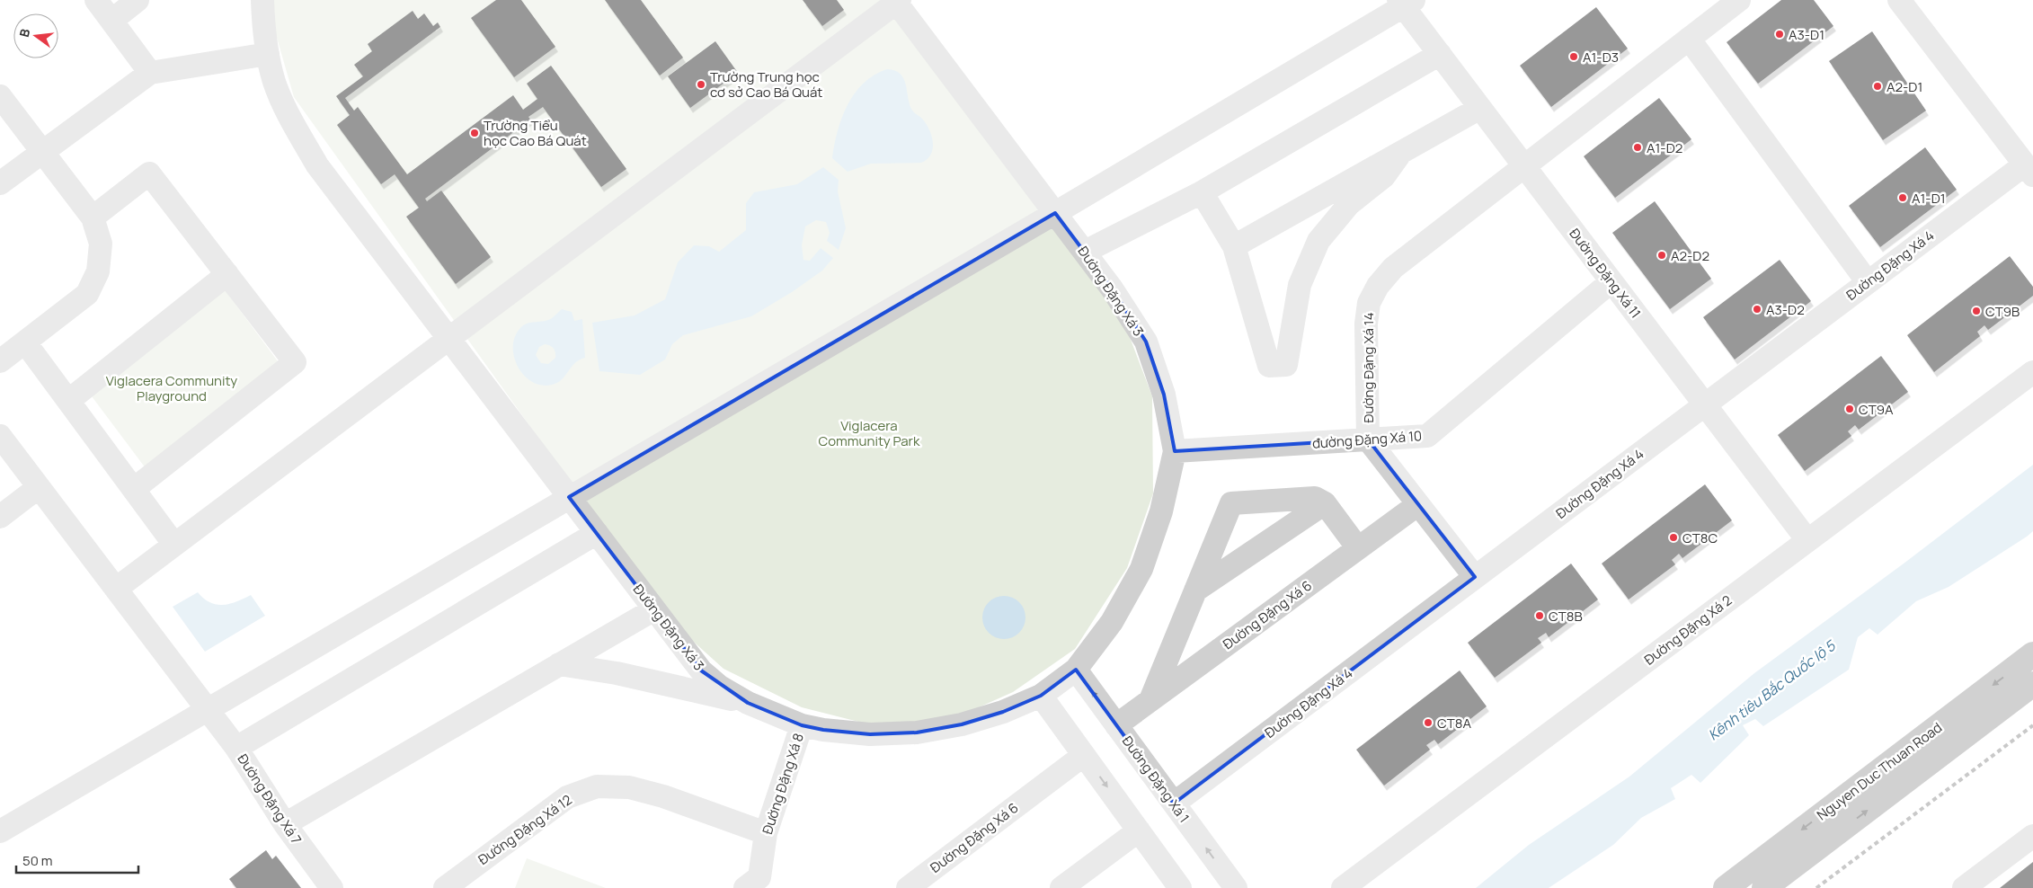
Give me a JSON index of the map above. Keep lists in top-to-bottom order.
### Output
{
  "streets": {
    "highway": ["Nguyen Duc Thuan Road"],
    "street": [
      "Đường Đặng Xá 4",
      "Đường Đặng Xá 11",
      "Đường Đặng Xá 3",
      "Đường Đặng Xá 14",
      "đường Đặng Xá 10",
      "Đường Đặng Xá 6",
      "Đường Đặng Xá 2",
      "Đường Đặng Xá 1",
      "Đường Đặng Xá 8",
      "Đường Đặng Xá 7",
      "Đường Đặng Xá 12"
    ]
  },
  "crossings": [
    ["Đường Đặng Xá 4", "Đường Đặng Xá 11"],
    ["Đường Đặng Xá 4", "Đường Đặng Xá 14"],
    ["Đường Đặng Xá 4", "Đường Đặng Xá 1"],
    ["Đường Đặng Xá 11", "Đường Đặng Xá 14"],
    ["Đường Đặng Xá 11", "đường Đặng Xá 10"],
    ["Đường Đặng Xá 11", "Đường Đặng Xá 2"],
    ["Đường Đặng Xá 3", "đường Đặng Xá 10"],
    ["Đường Đặng Xá 3", "Đường Đặng Xá 1"],
    ["Đường Đặng Xá 3", "Đường Đặng Xá 8"],
    ["Đường Đặng Xá 14", "đường Đặng Xá 10"],
    ["Đường Đặng Xá 14", "Đường Đặng Xá 6"],
    ["Đường Đặng Xá 6", "Đường Đặng Xá 1"],
    ["Đường Đặng Xá 8", "Đường Đặng Xá 12"]
  ],
  "water": ["Kênh tiêu Bắc Quốc lộ 5"],
  "parks": ["Viglacera Community Playground", "Viglacera Community Park"],
  "places": [
    "A3-D1",
    "A1-D3",
    "Trường Trung học cơ sở Cao Bá Quát",
    "A2-D1",
    "Trường Tiểu học Cao Bá Quát",
    "A1-D2",
    "A1-D1",
    "A2-D2",
    "A3-D2",
    "CT9B",
    "CT9A",
    "CT8C",
    "CT8B",
    "CT8A"
  ],
  "scale_bar": "50 m",
  "north": "left"
}
